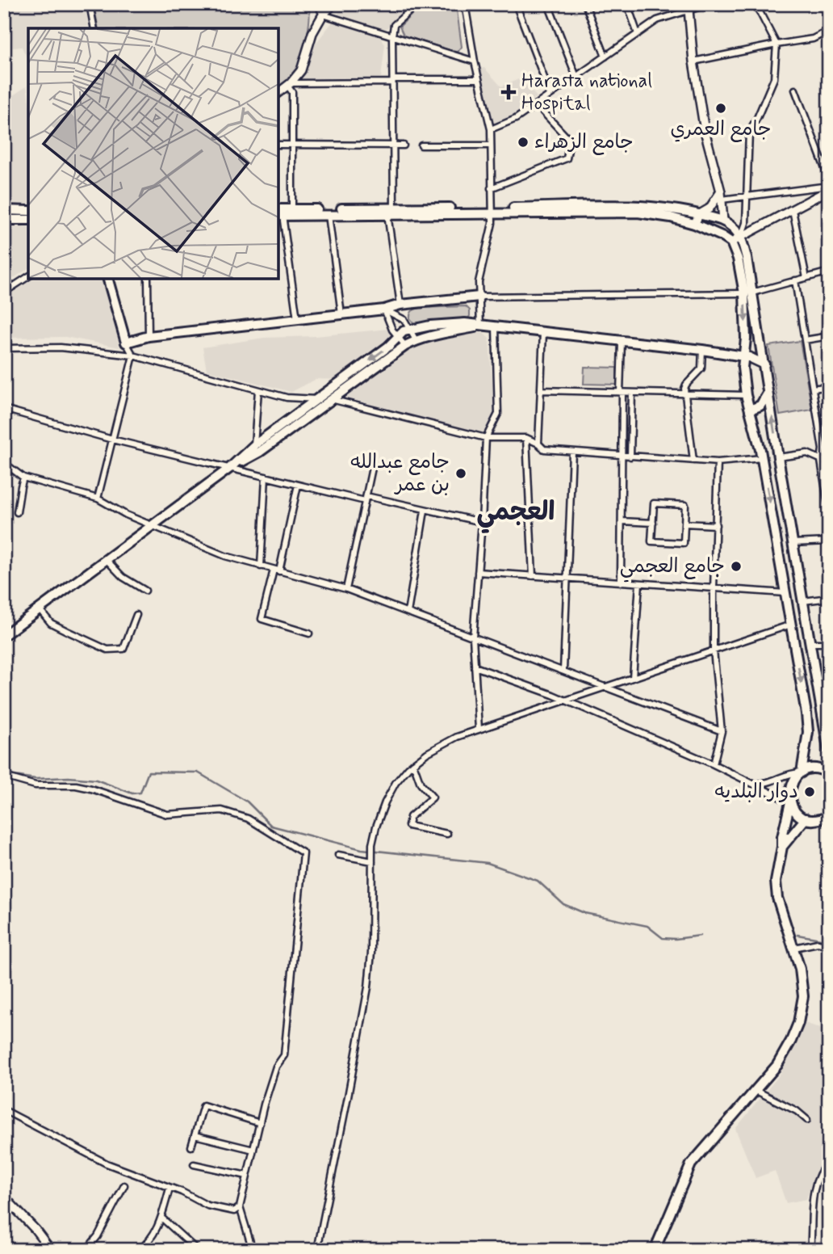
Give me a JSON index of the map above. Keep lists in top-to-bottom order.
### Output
{
  "districts": ["العجمي"],
  "places": {
    "health": ["Harasta national Hospital"],
    "other": [
      "جامع العمري",
      "جامع الزهراء",
      "جامع عبدالله بن عمر",
      "جامع العجمي",
      "دوار البلديه"
    ]
  }
}
